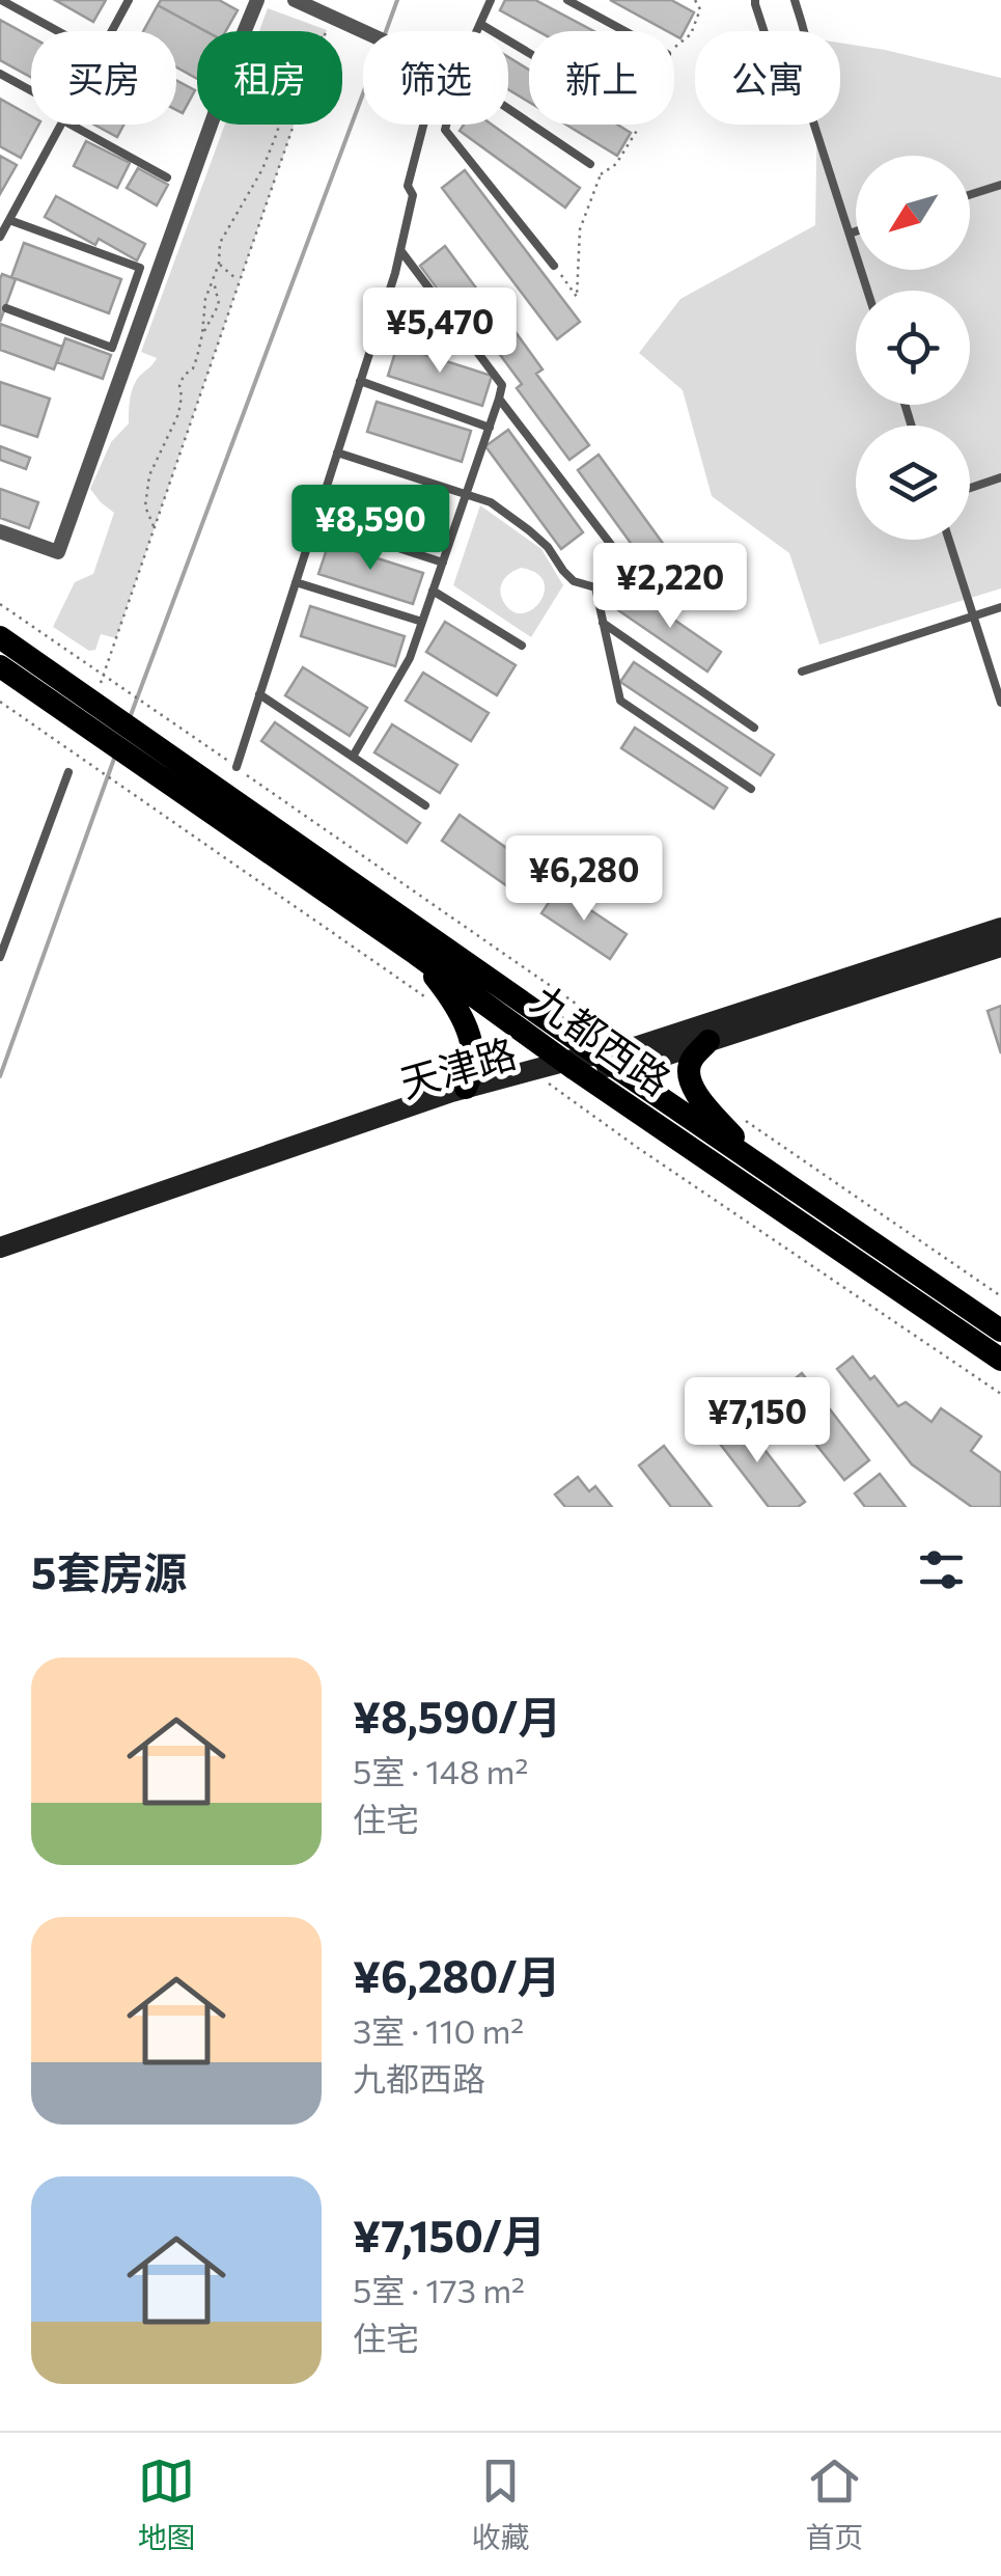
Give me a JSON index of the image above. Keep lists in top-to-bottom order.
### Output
{
  "streets": {
    "main road": ["九都西路", "天津路"]
  },
  "crossings": [
    ["九都西路", "天津路"]
  ],
  "north": "bottom left",
  "page": {
    "chip": [
      "买房",
      "租房",
      "筛选",
      "新上",
      "公寓"
    ],
    "price": [
      "¥5,470",
      "¥8,590",
      "¥2,220",
      "¥6,280",
      "¥7,150"
    ],
    "heading": "5套房源",
    "list": [
      {
        "name": "¥8,590/月",
        "note": "5室 · 148 m² · 住宅"
      },
      {
        "name": "¥6,280/月",
        "note": "3室 · 110 m² · 九都西路"
      },
      {
        "name": "¥7,150/月",
        "note": "5室 · 173 m² · 住宅"
      }
    ],
    "tabs": ["地图", "收藏", "首页"]
  }
}
